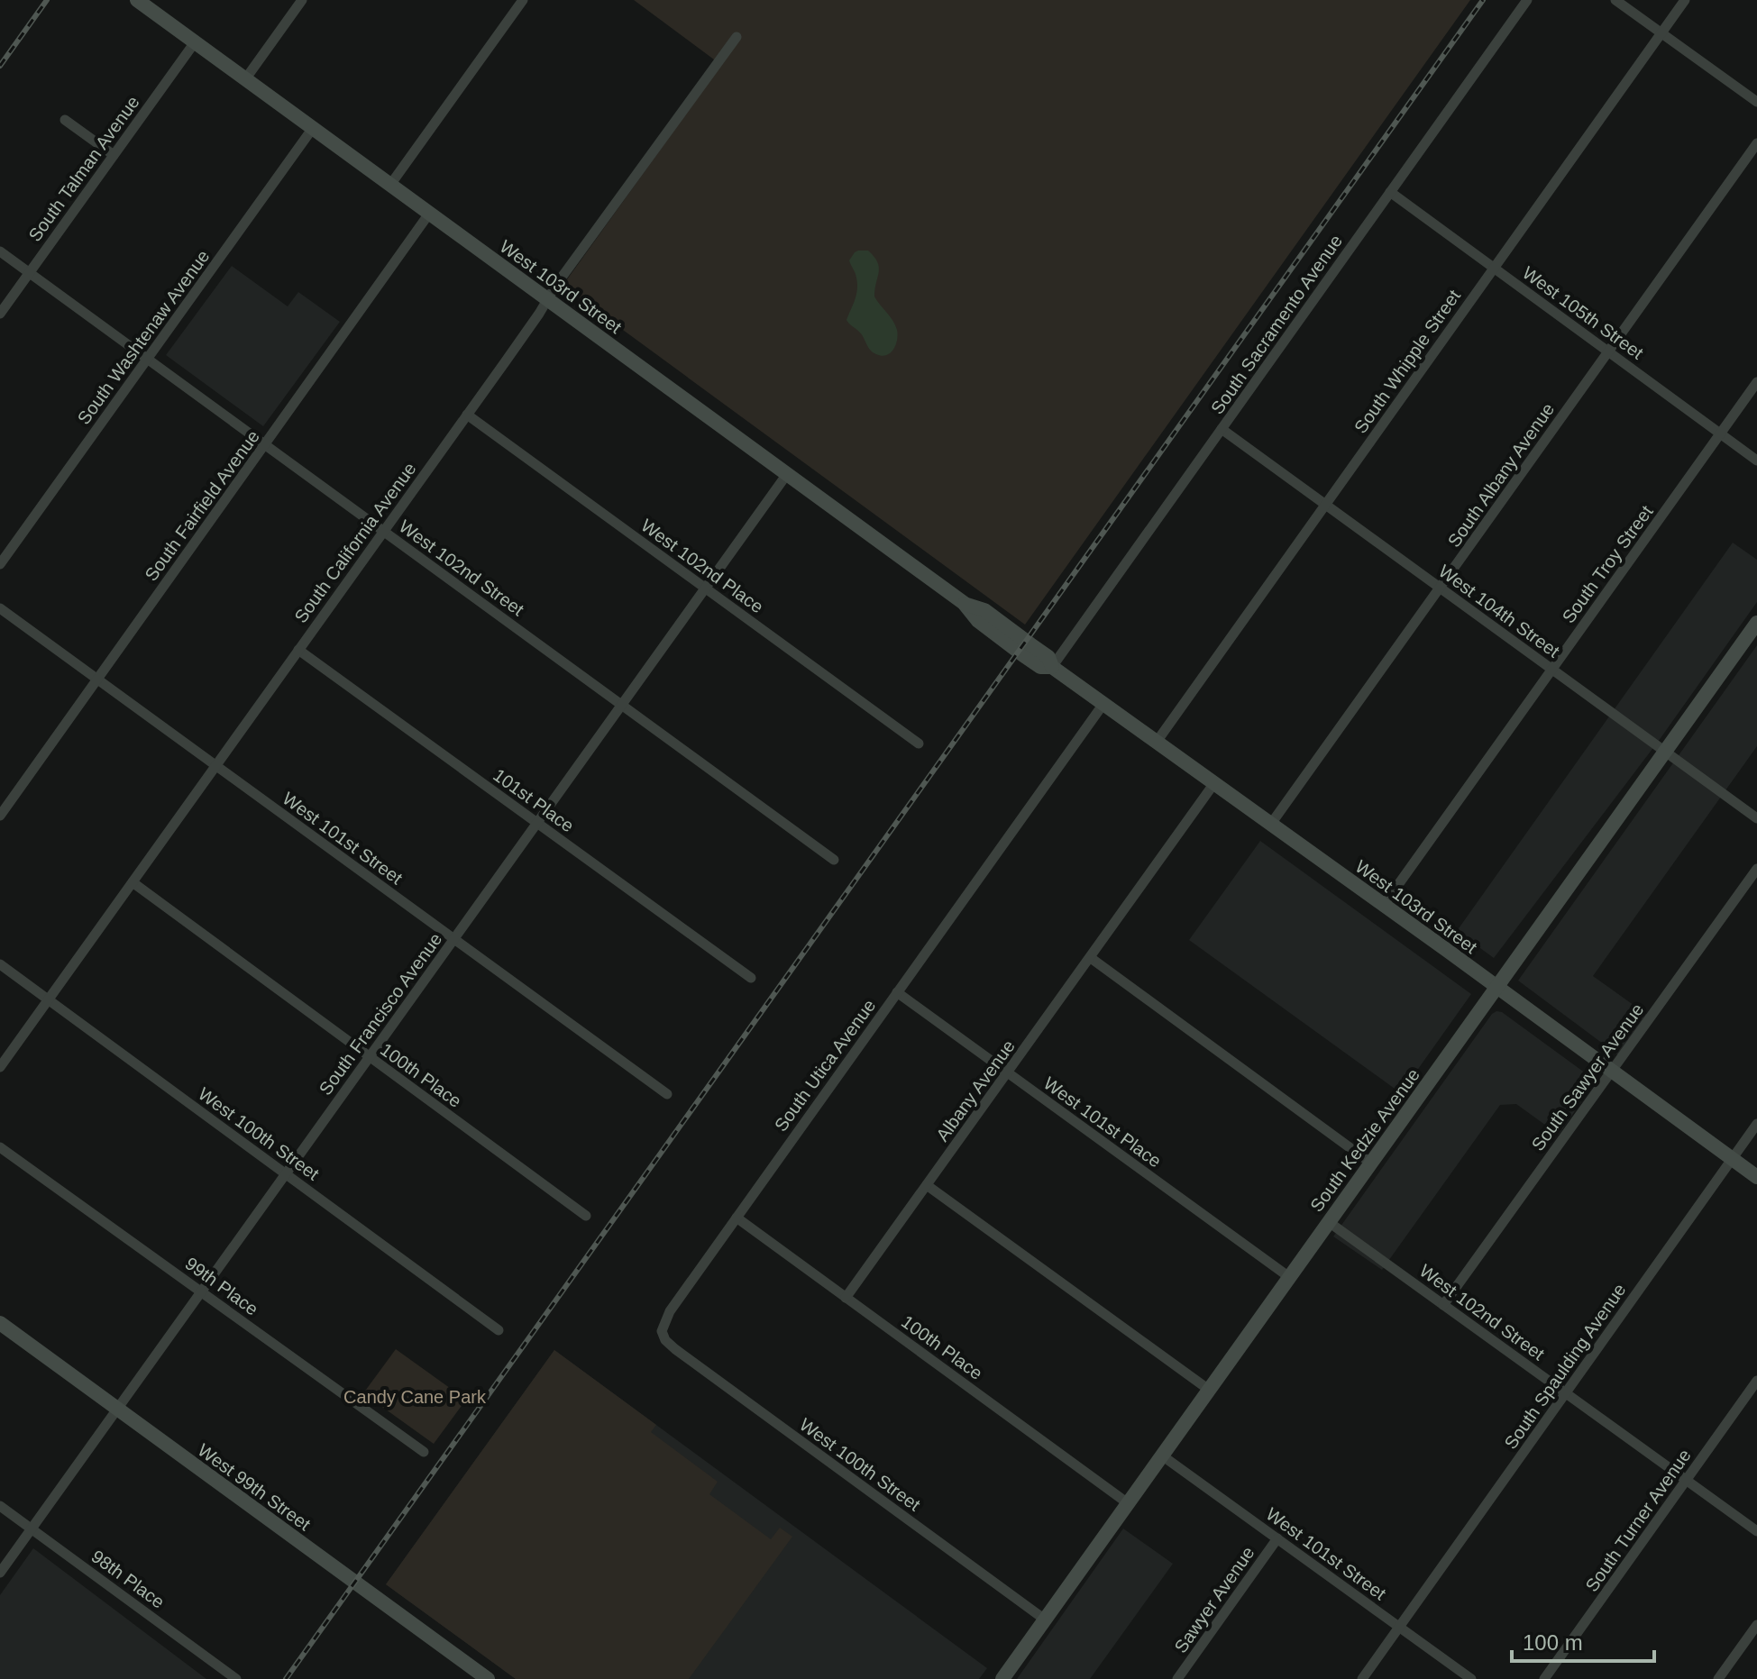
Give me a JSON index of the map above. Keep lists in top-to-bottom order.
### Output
{
  "streets": {
    "main road": ["West 103rd Street", "South Kedzie Avenue", "West 99th Street"],
    "street": [
      "South Talman Avenue",
      "West 105th Street",
      "South Sacramento Avenue",
      "South Washtenaw Avenue",
      "South Whipple Street",
      "South Albany Avenue",
      "South Fairfield Avenue",
      "South California Avenue",
      "South Troy Street",
      "West 102nd Place",
      "West 102nd Street",
      "West 104th Street",
      "101st Place",
      "West 101st Street",
      "South Francisco Avenue",
      "South Utica Avenue",
      "100th Place",
      "South Sawyer Avenue",
      "Albany Avenue",
      "West 101st Place",
      "West 100th Street",
      "99th Place",
      "South Spaulding Avenue",
      "South Turner Avenue",
      "98th Place",
      "Sawyer Avenue"
    ]
  },
  "crossings": [
    ["South Talman Avenue", "West 103rd Street"],
    ["South Talman Avenue", "West 102nd Street"],
    ["West 103rd Street", "South Sacramento Avenue"],
    ["West 103rd Street", "South Washtenaw Avenue"],
    ["West 103rd Street", "South Whipple Street"],
    ["West 103rd Street", "South Albany Avenue"],
    ["West 103rd Street", "South Fairfield Avenue"],
    ["West 103rd Street", "South California Avenue"],
    ["West 103rd Street", "South Troy Street"],
    ["West 103rd Street", "South Francisco Avenue"],
    ["West 103rd Street", "South Utica Avenue"],
    ["West 103rd Street", "South Sawyer Avenue"],
    ["West 103rd Street", "Albany Avenue"],
    ["West 103rd Street", "South Kedzie Avenue"],
    ["West 103rd Street", "South Spaulding Avenue"],
    ["West 105th Street", "South Sacramento Avenue"],
    ["West 105th Street", "South Whipple Street"],
    ["West 105th Street", "South Albany Avenue"],
    ["West 105th Street", "South Troy Street"],
    ["South Sacramento Avenue", "West 104th Street"],
    ["South Washtenaw Avenue", "West 102nd Street"],
    ["South Whipple Street", "West 104th Street"],
    ["South Albany Avenue", "West 104th Street"],
    ["South Fairfield Avenue", "West 102nd Street"],
    ["South Fairfield Avenue", "West 101st Street"],
    ["South California Avenue", "West 102nd Place"],
    ["South California Avenue", "West 102nd Street"],
    ["South California Avenue", "101st Place"],
    ["South California Avenue", "West 101st Street"],
    ["South California Avenue", "100th Place"],
    ["South California Avenue", "West 100th Street"],
    ["South Troy Street", "West 104th Street"],
    ["West 102nd Place", "South Francisco Avenue"],
    ["West 102nd Street", "South Francisco Avenue"],
    ["West 102nd Street", "South Sawyer Avenue"],
    ["West 102nd Street", "South Kedzie Avenue"],
    ["West 102nd Street", "South Spaulding Avenue"],
    ["West 102nd Street", "South Turner Avenue"],
    ["West 104th Street", "South Kedzie Avenue"],
    ["101st Place", "South Francisco Avenue"],
    ["West 101st Street", "South Francisco Avenue"],
    ["West 101st Street", "South Kedzie Avenue"],
    ["West 101st Street", "South Spaulding Avenue"],
    ["West 101st Street", "Sawyer Avenue"],
    ["South Francisco Avenue", "100th Place"],
    ["South Francisco Avenue", "West 100th Street"],
    ["South Francisco Avenue", "99th Place"],
    ["South Francisco Avenue", "West 99th Street"],
    ["South Francisco Avenue", "98th Place"],
    ["South Utica Avenue", "100th Place"],
    ["South Utica Avenue", "West 101st Place"],
    ["South Utica Avenue", "West 100th Street"],
    ["100th Place", "Albany Avenue"],
    ["100th Place", "South Kedzie Avenue"],
    ["Albany Avenue", "West 101st Place"],
    ["West 101st Place", "South Kedzie Avenue"],
    ["West 100th Street", "South Kedzie Avenue"]
  ],
  "parks": ["Candy Cane Park"],
  "scale_bar": "100 m"
}
